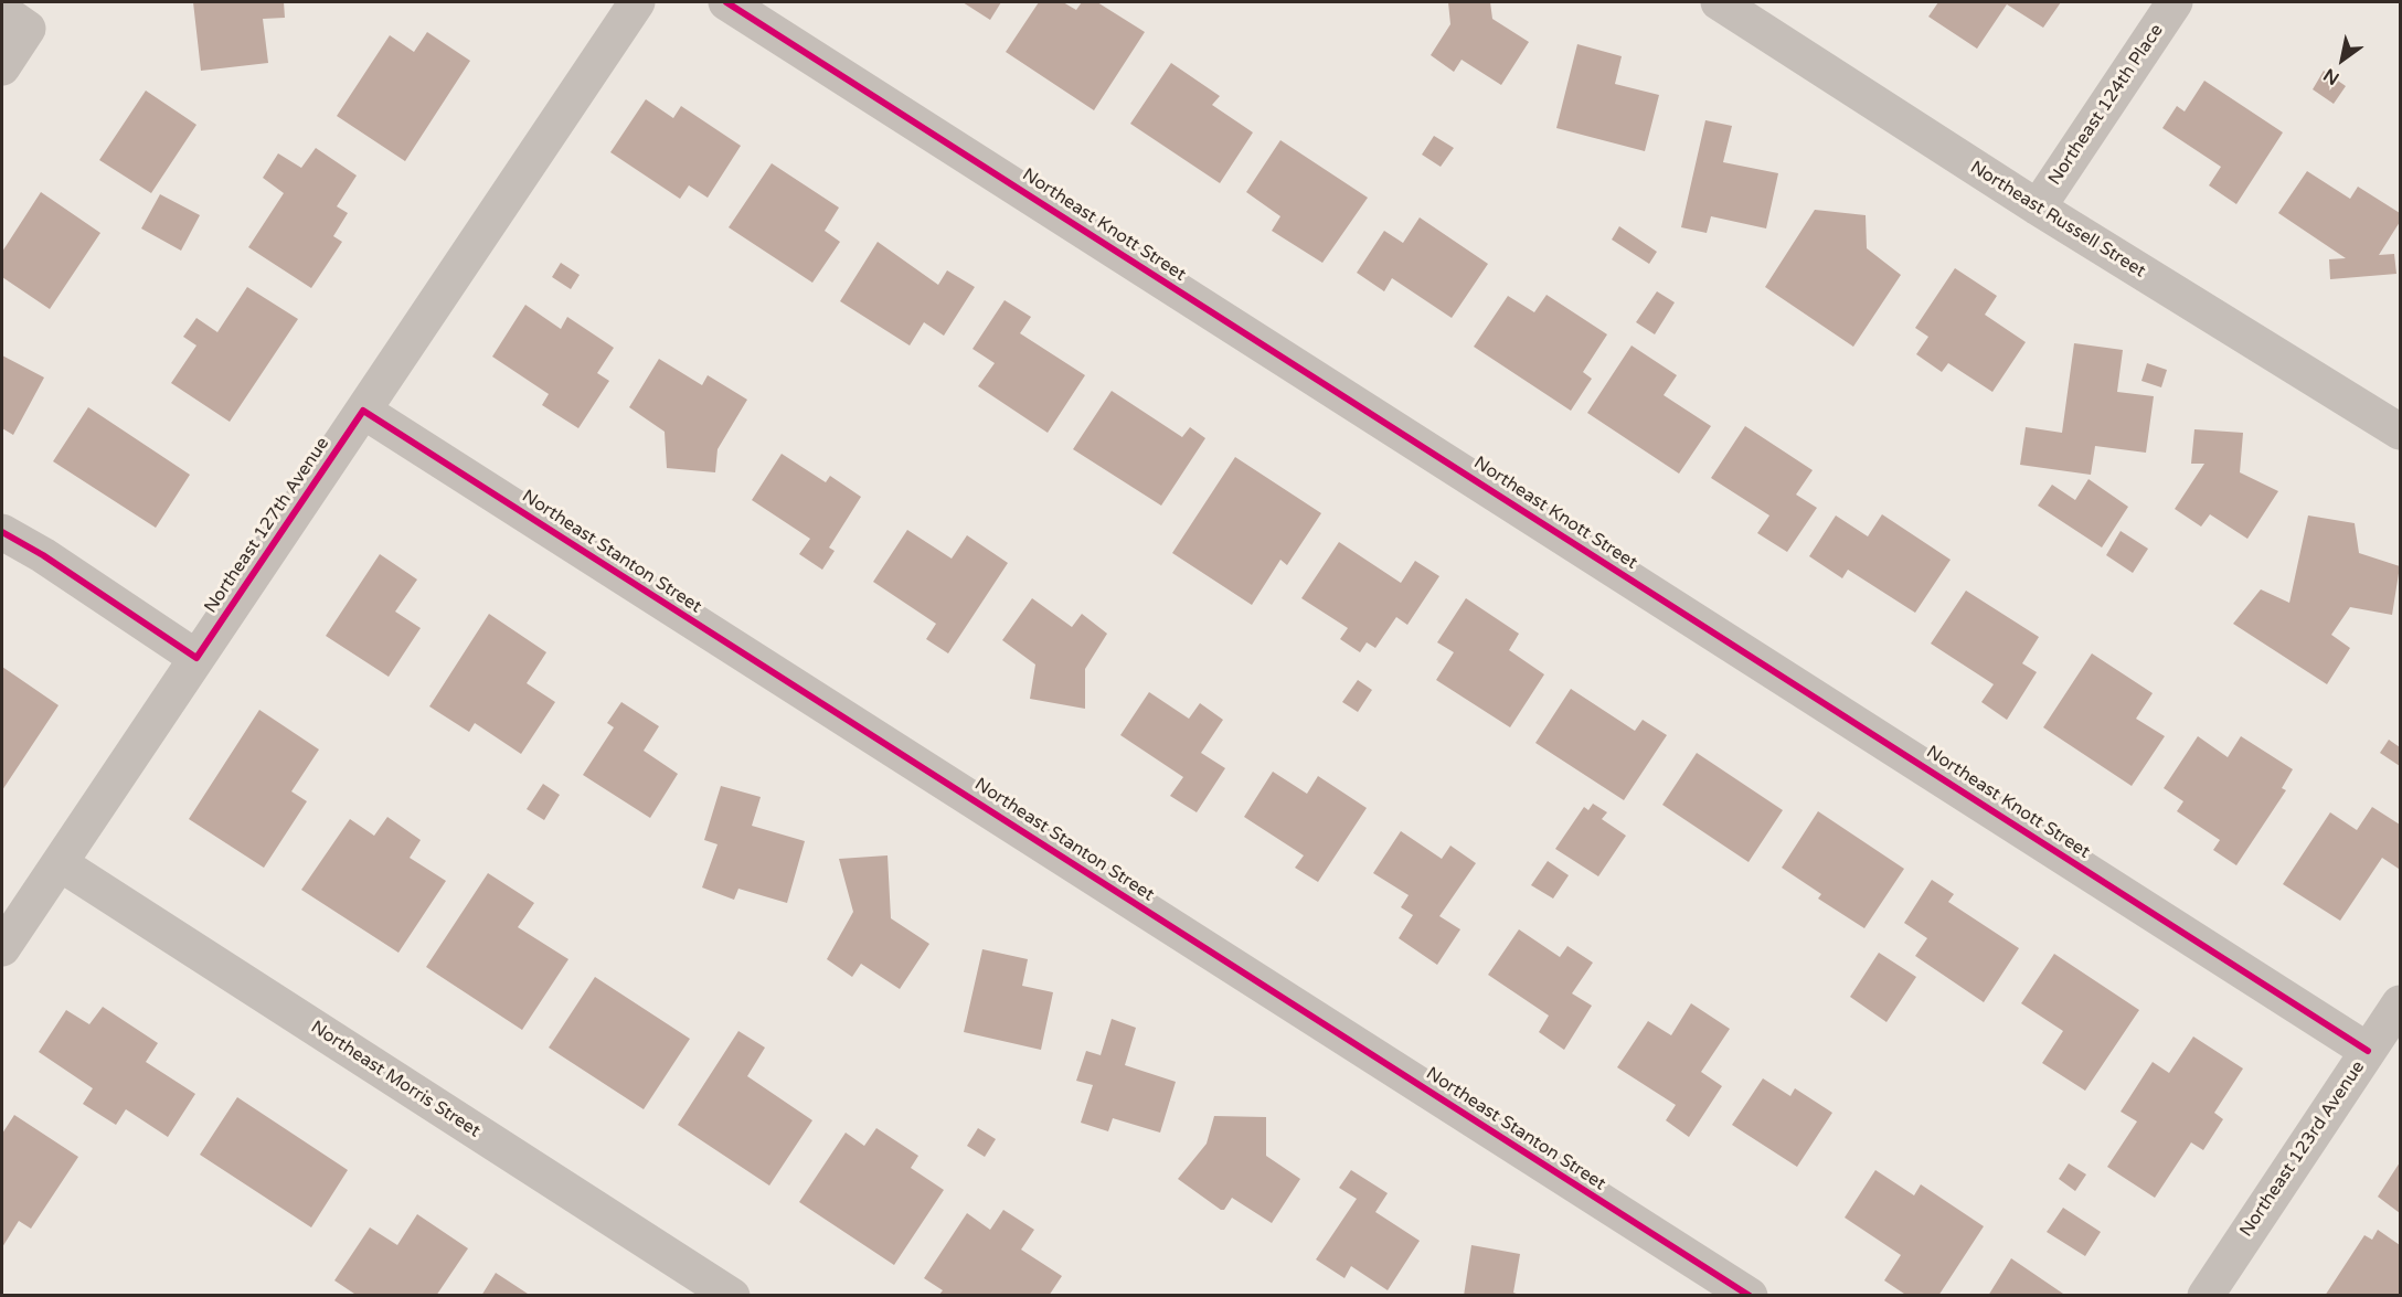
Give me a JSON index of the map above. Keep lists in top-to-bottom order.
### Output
{
  "streets": {
    "street": [
      "Northeast 124th Place",
      "Northeast Russell Street",
      "Northeast Knott Street",
      "Northeast 127th Avenue",
      "Northeast Stanton Street",
      "Northeast Morris Street",
      "Northeast 123rd Avenue"
    ]
  },
  "crossings": [
    ["Northeast 124th Place", "Northeast Russell Street"],
    ["Northeast Knott Street", "Northeast 123rd Avenue"],
    ["Northeast 127th Avenue", "Northeast Stanton Street"],
    ["Northeast 127th Avenue", "Northeast Morris Street"]
  ],
  "north": "bottom left"
}
